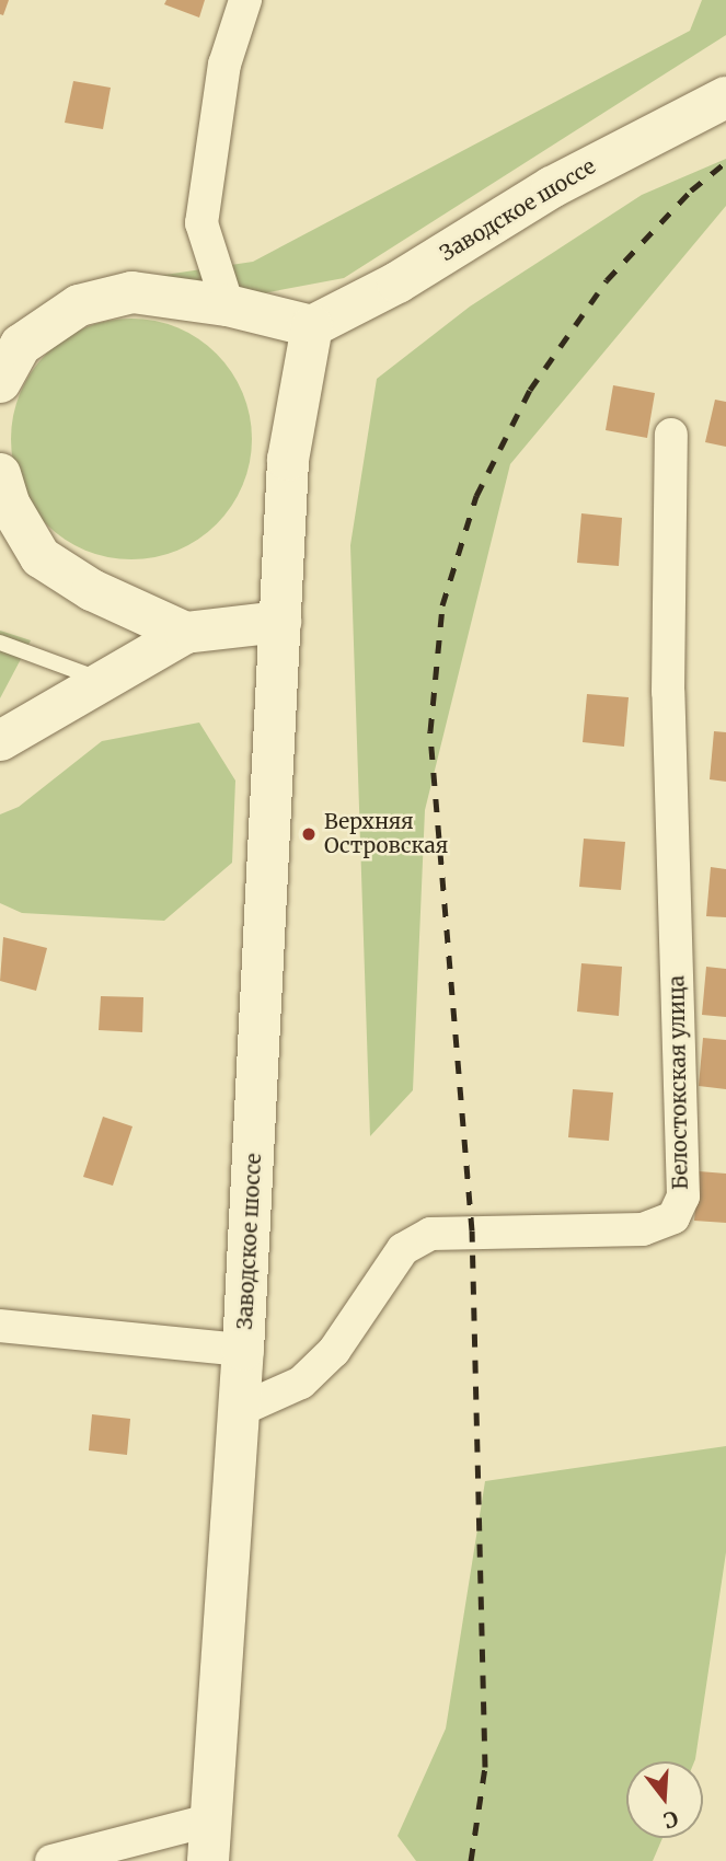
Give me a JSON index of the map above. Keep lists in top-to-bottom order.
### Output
{
  "streets": {
    "main road": ["Заводское шоссе"],
    "street": ["Белостокская улица"]
  },
  "crossings": [
    ["Заводское шоссе", "Белостокская улица"]
  ],
  "places": ["Верхняя Островская"],
  "north": "bottom"
}
